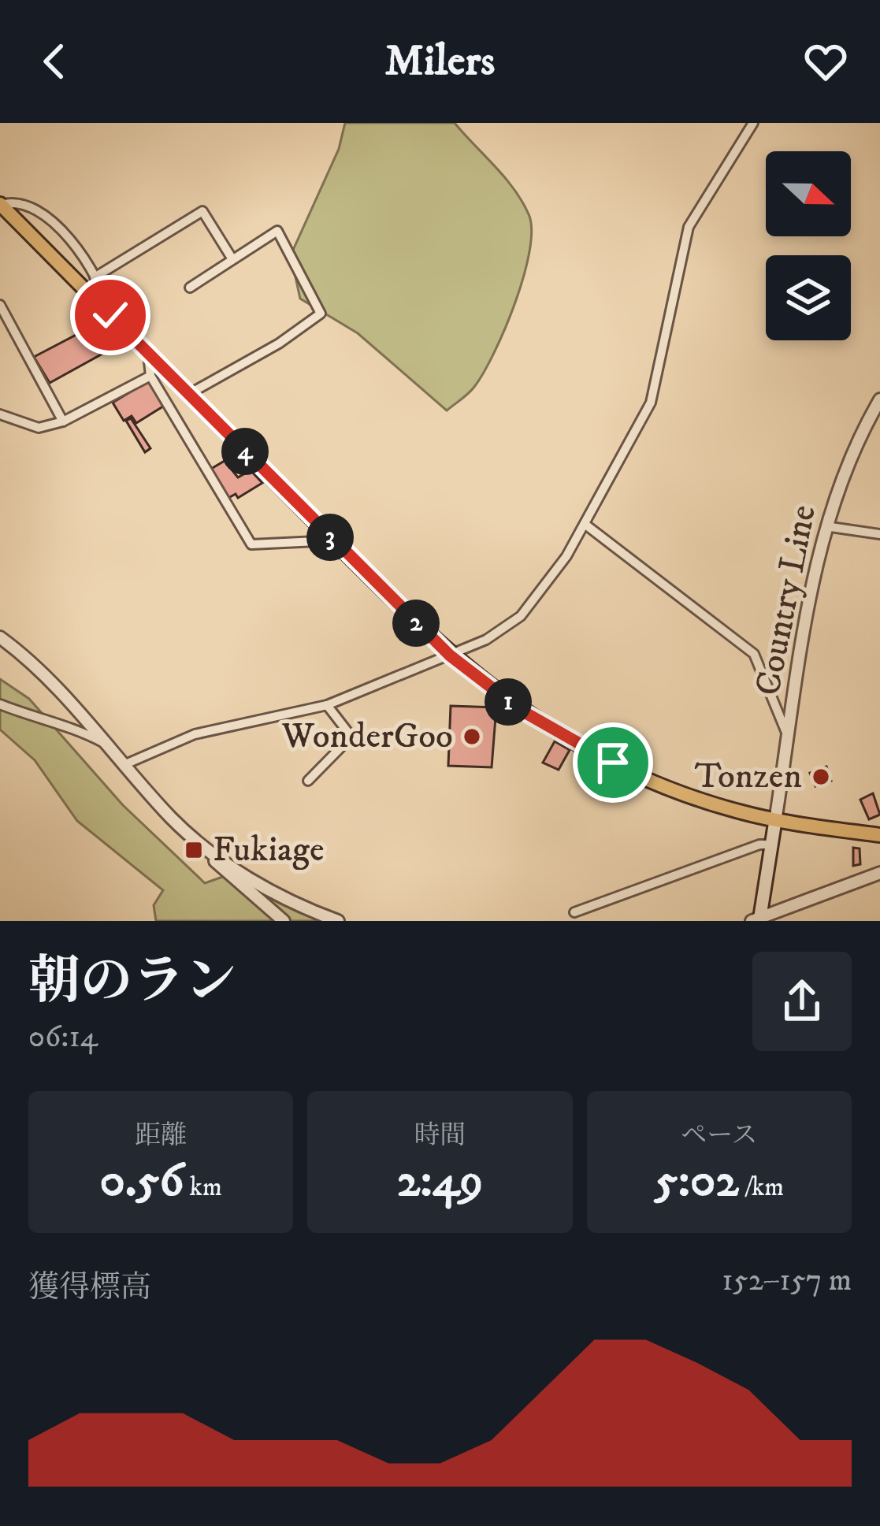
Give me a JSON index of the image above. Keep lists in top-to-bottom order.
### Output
{
  "streets": {
    "street": ["Country Line"]
  },
  "places": {
    "other": ["WonderGoo", "Tonzen"],
    "transit": ["Fukiage"]
  },
  "north": "right",
  "page": {
    "header": "Milers",
    "pins": [
      "4",
      "3",
      "2",
      "1"
    ],
    "heading": ["朝のラン", "06:14"],
    "stats": [
      ["距離", "0.56 km"],
      ["時間", "2:49"],
      ["ペース", "5:02 /km"]
    ],
    "chart": ["獲得標高", "152–157 m"]
  }
}
